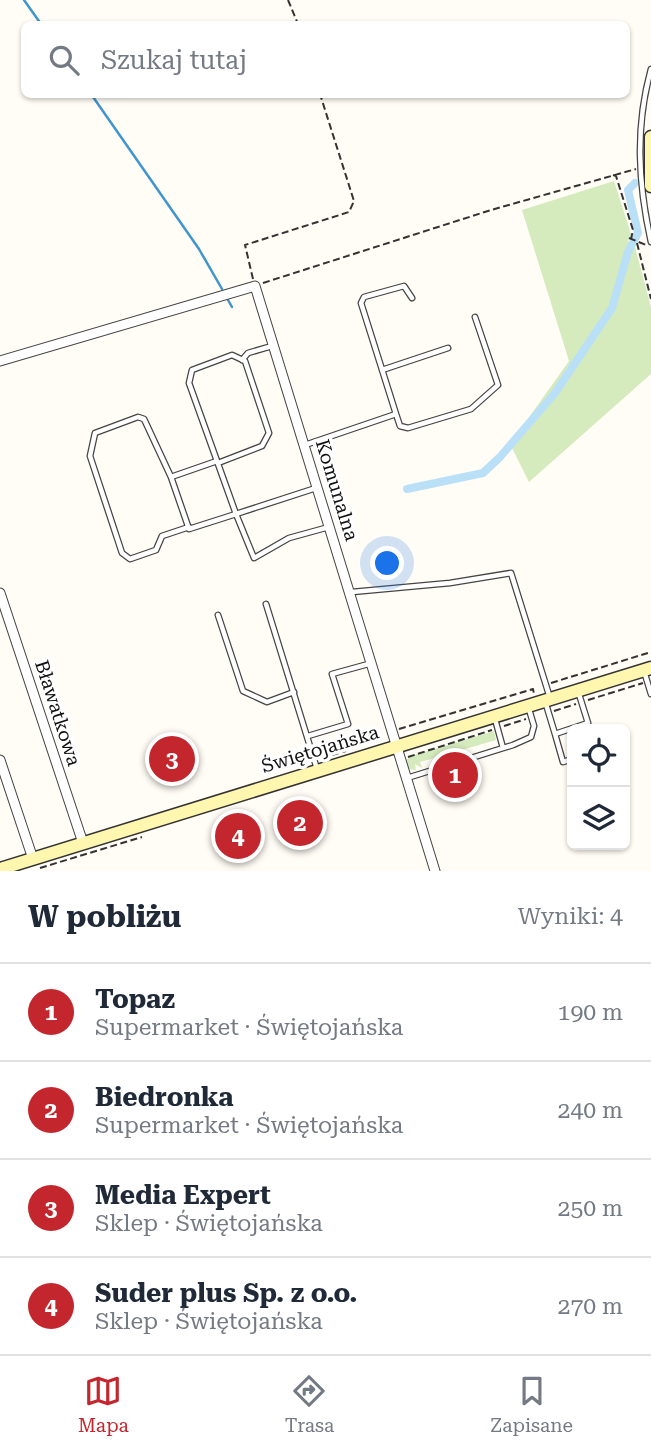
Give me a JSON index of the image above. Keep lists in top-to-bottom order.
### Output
{
  "streets": {
    "street": ["Komunalna", "Bławatkowa", "Świętojańska"]
  },
  "crossings": [
    ["Komunalna", "Świętojańska"],
    ["Bławatkowa", "Świętojańska"]
  ],
  "page": {
    "search": "Szukaj tutaj",
    "pins": [
      "3",
      "1",
      "2",
      "4"
    ],
    "heading": ["W pobliżu", "Wyniki: 4"],
    "list": [
      {
        "mark": "1",
        "name": "Topaz",
        "note": "Supermarket · Świętojańska",
        "value": "190 m"
      },
      {
        "mark": "2",
        "name": "Biedronka",
        "note": "Supermarket · Świętojańska",
        "value": "240 m"
      },
      {
        "mark": "3",
        "name": "Media Expert",
        "note": "Sklep · Świętojańska",
        "value": "250 m"
      },
      {
        "mark": "4",
        "name": "Suder plus Sp. z o.o.",
        "note": "Sklep · Świętojańska",
        "value": "270 m"
      }
    ],
    "nav": ["Mapa", "Trasa", "Zapisane"]
  }
}
